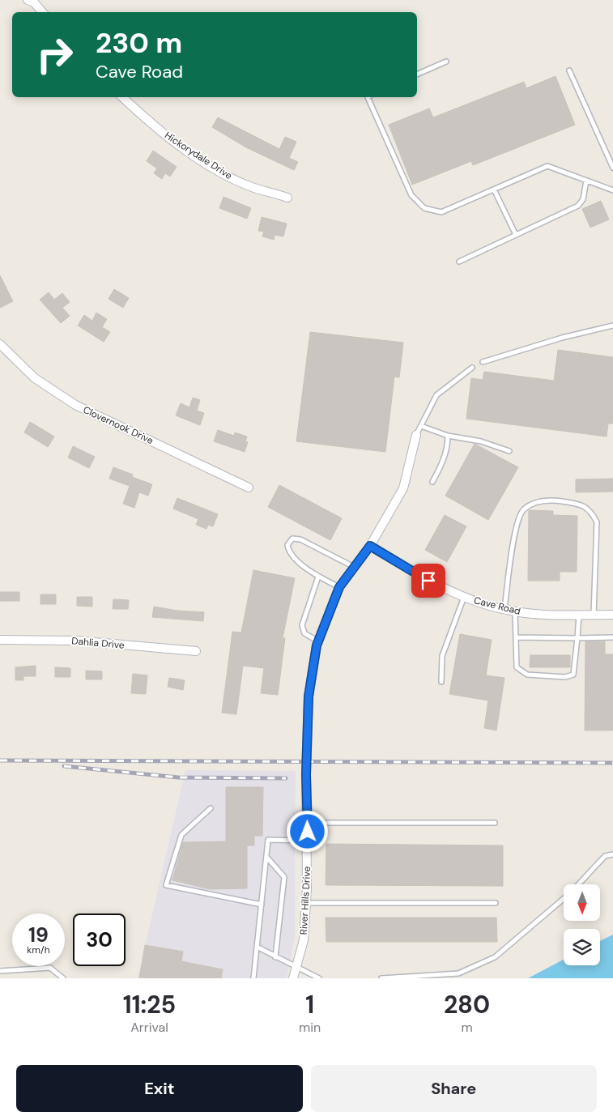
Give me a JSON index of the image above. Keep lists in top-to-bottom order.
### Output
{
  "streets": {
    "street": [
      "Hickorydale Drive",
      "Clovernook Drive",
      "Cave Road",
      "Dahlia Drive",
      "River Hills Drive"
    ]
  },
  "crossings": [
    ["Cave Road", "River Hills Drive"]
  ],
  "north": "bottom",
  "page": {
    "turn": ["230 m", "Cave Road"],
    "speed": "19 km/h",
    "limit": "30",
    "eta": [
      "11:25",
      "Arrival",
      "1",
      "min",
      "280",
      "m"
    ],
    "buttons": ["Exit", "Share"]
  }
}
